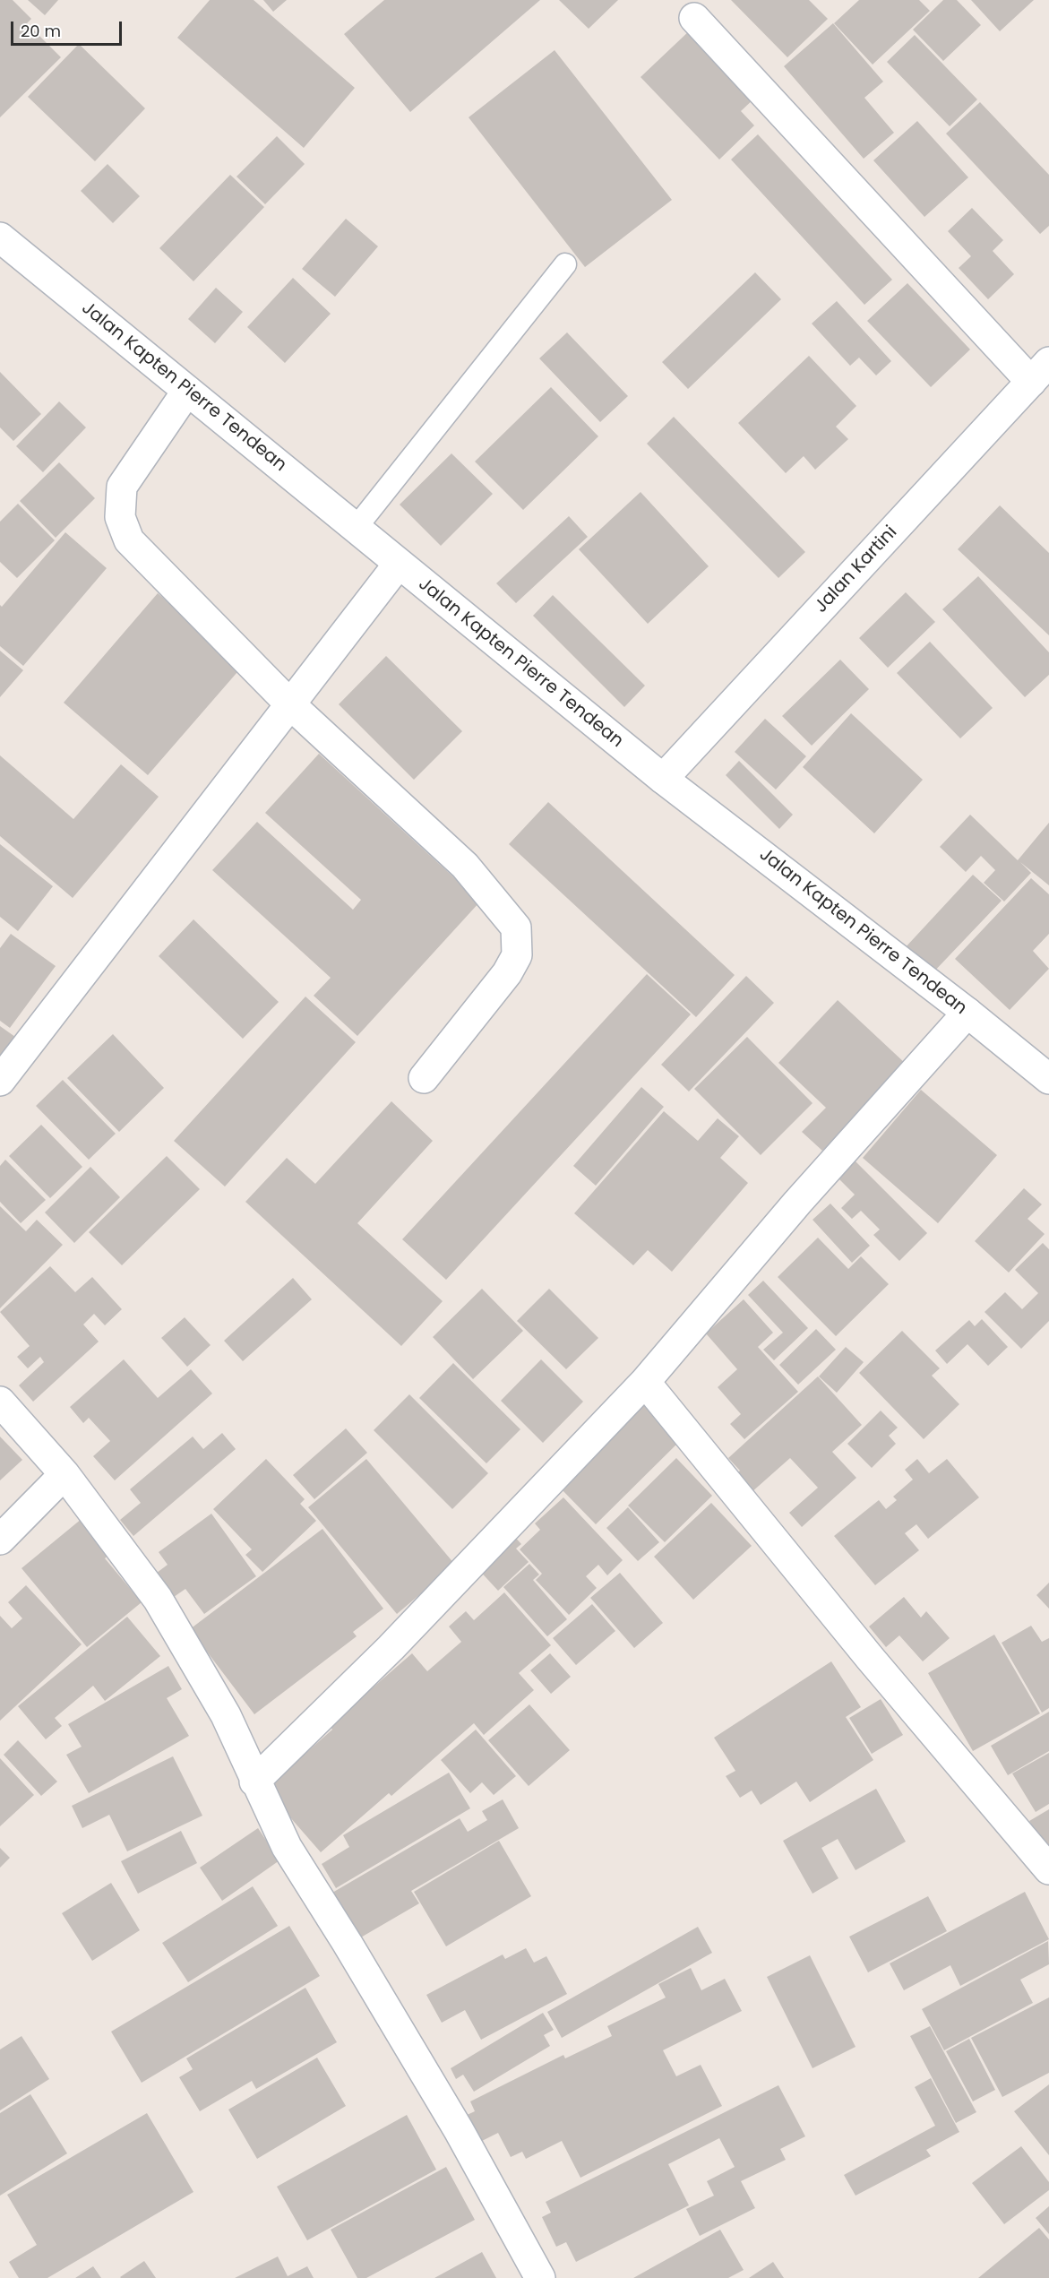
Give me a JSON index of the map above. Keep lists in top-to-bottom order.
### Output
{
  "streets": {
    "street": ["Jalan Kapten Pierre Tendean", "Jalan Kartini"]
  },
  "crossings": [
    ["Jalan Kapten Pierre Tendean", "Jalan Kartini"]
  ],
  "scale_bar": "20 m"
}
